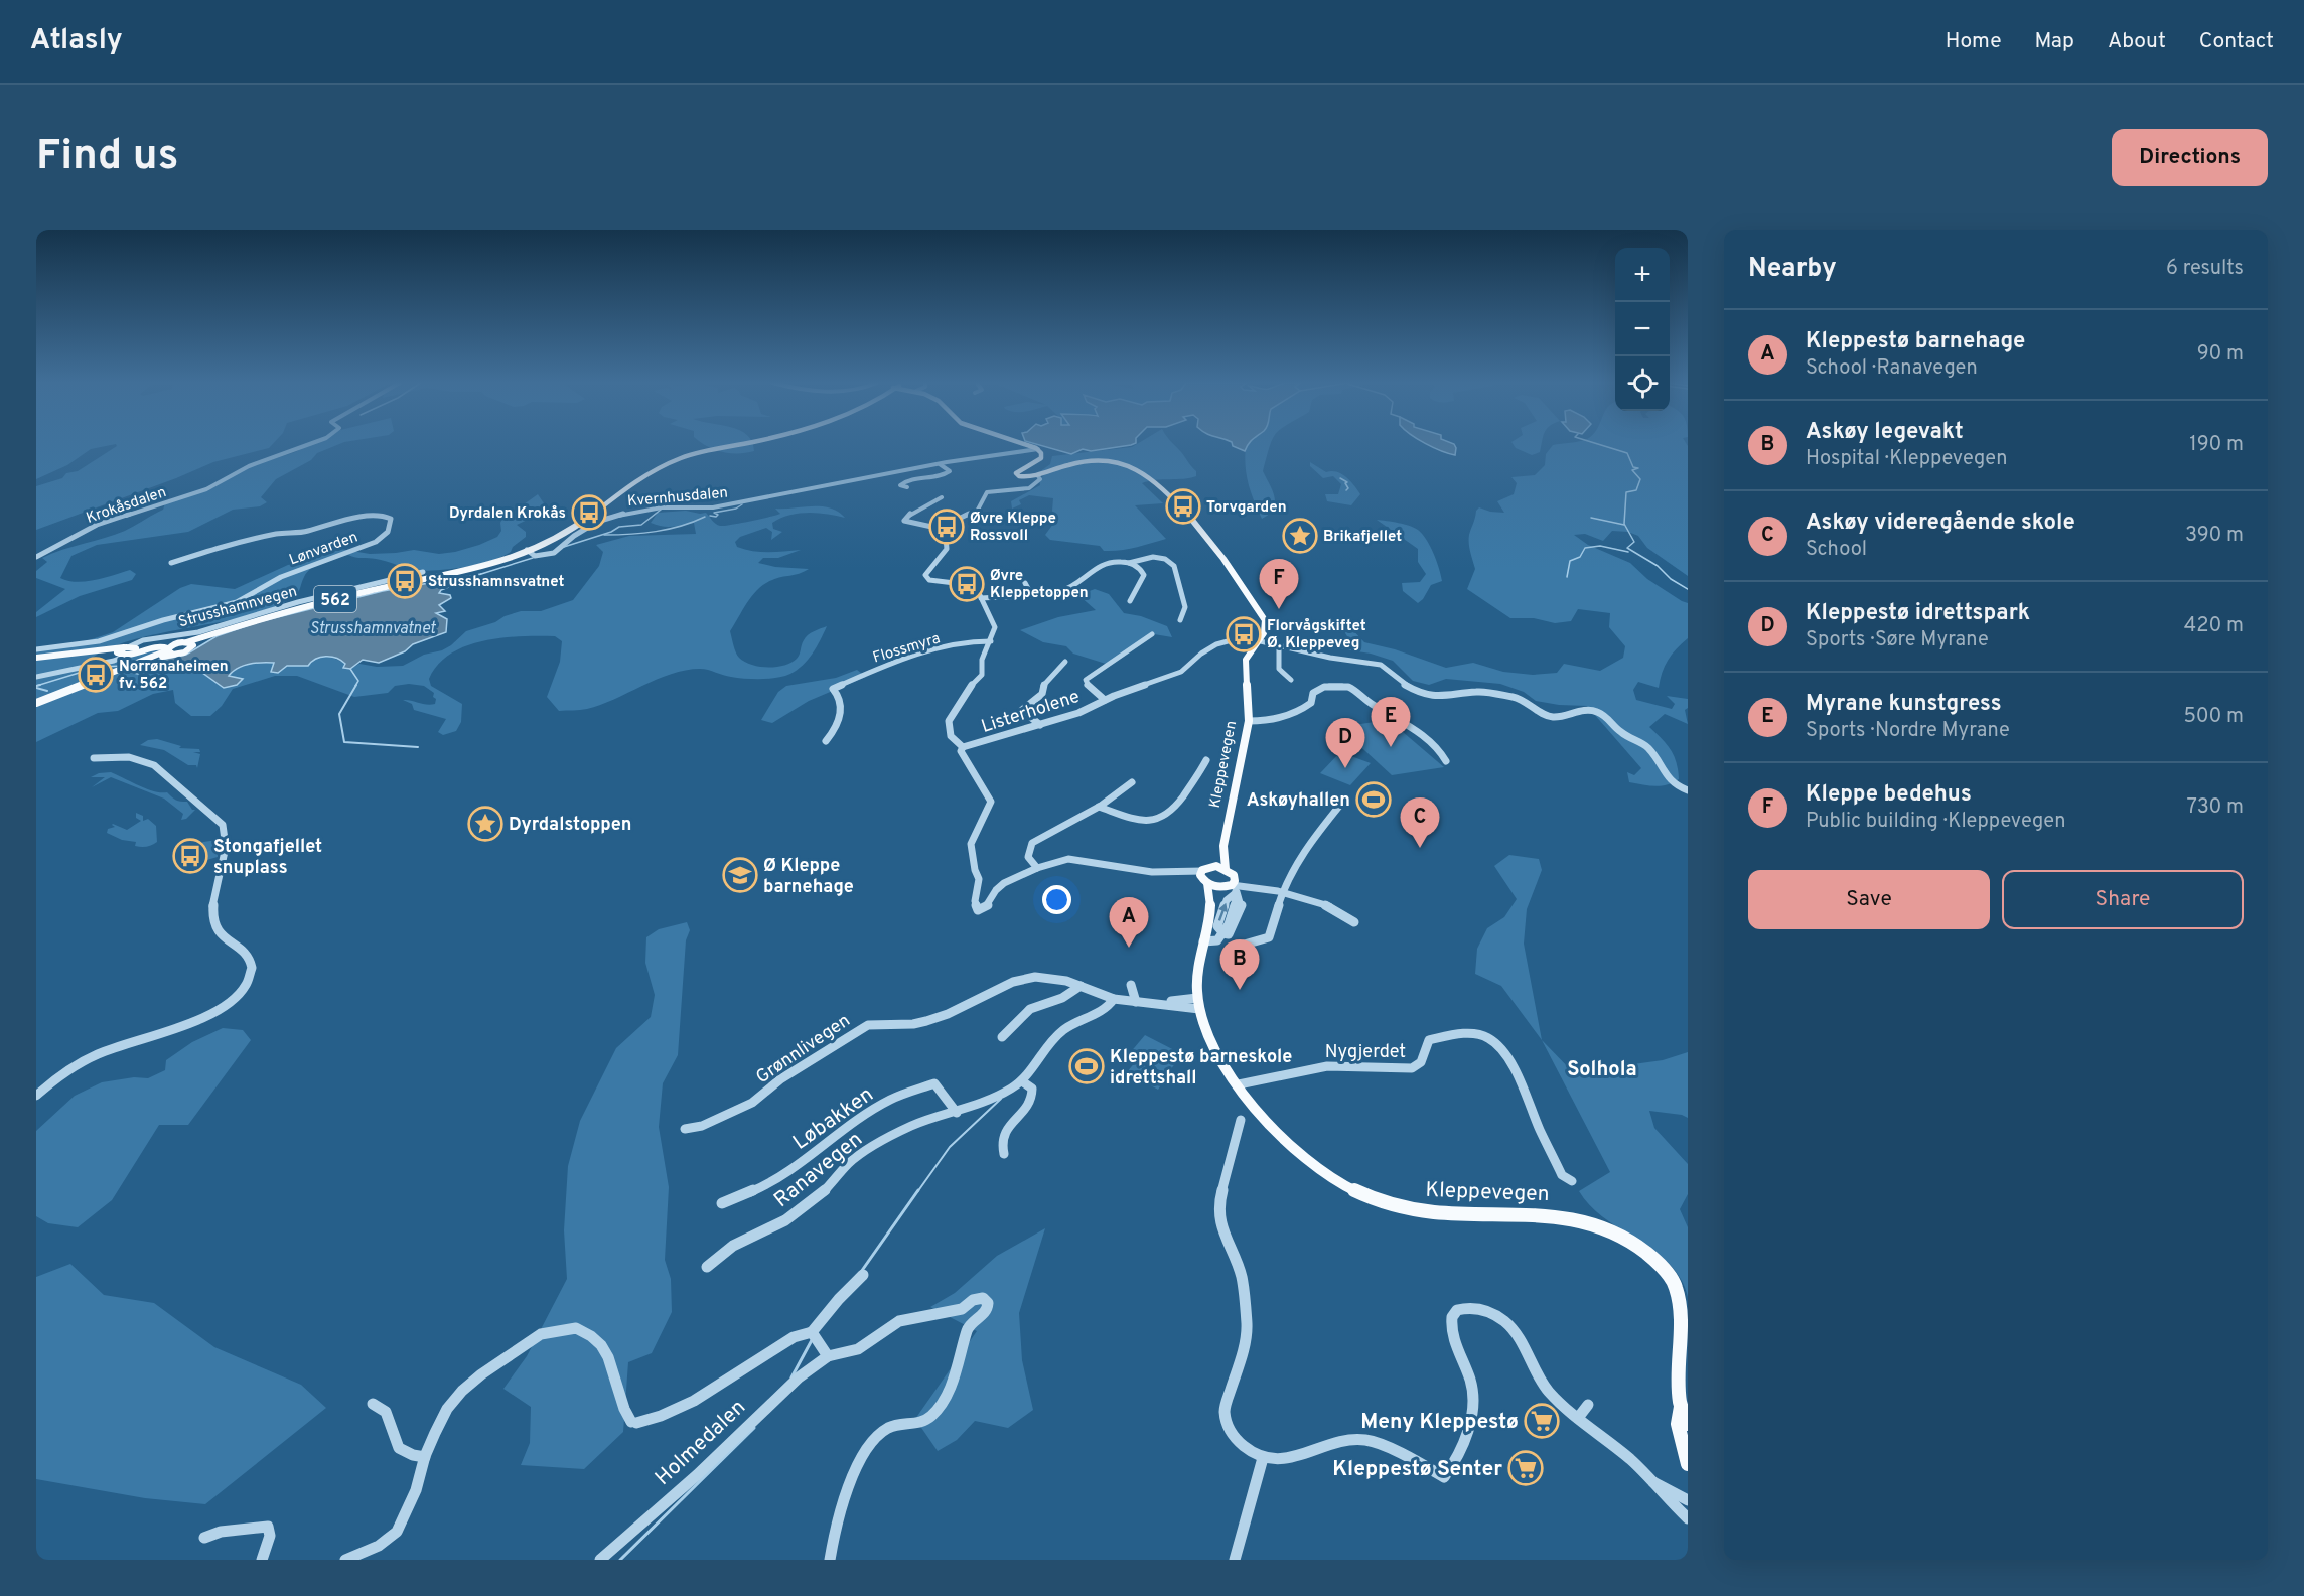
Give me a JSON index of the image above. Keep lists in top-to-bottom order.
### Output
{
  "streets": {
    "main road": ["562", "Kleppevegen"],
    "street": [
      "Kvernhusdalen",
      "Krokåsdalen",
      "Lønvarden",
      "Strusshamnvegen",
      "Flossmyra",
      "Listerholene",
      "Grønnlivegen",
      "Nygjerdet",
      "Løbakken",
      "Ranavegen",
      "Holmedalen"
    ]
  },
  "crossings": [
    ["Kvernhusdalen", "562"],
    ["Listerholene", "Kleppevegen"],
    ["Kleppevegen", "Grønnlivegen"],
    ["Kleppevegen", "Nygjerdet"],
    ["Grønnlivegen", "Ranavegen"],
    ["Løbakken", "Ranavegen"]
  ],
  "districts": ["Solhola"],
  "water": ["Strusshamnvatnet"],
  "places": {
    "bus stop": [
      "Torvgarden",
      "Dyrdalen Krokås",
      "Øvre Kleppe Rossvoll",
      "Strusshamnsvatnet",
      "Øvre Kleppetoppen",
      "Florvågskiftet Ø. Kleppeveg",
      "Norrønaheimen fv. 562",
      "Stongafjellet snuplass"
    ],
    "place": ["Brikafjellet", "Dyrdalstoppen"],
    "sports": ["Askøyhallen", "Kleppestø barneskole idrettshall"],
    "school or university": ["Ø Kleppe barnehage"],
    "supermarket": ["Meny Kleppestø", "Kleppestø Senter"]
  },
  "page": {
    "header": "Atlasly",
    "nav": [
      "Home",
      "Map",
      "About",
      "Contact"
    ],
    "buttons": [
      "Directions",
      ["Save", "Share"]
    ],
    "title": "Find us",
    "heading": ["Nearby", "6 results"],
    "map_buttons": ["+", "−"],
    "list": [
      {
        "mark": "A",
        "name": "Kleppestø barnehage",
        "note": "School · Ranavegen",
        "value": "90 m"
      },
      {
        "mark": "B",
        "name": "Askøy legevakt",
        "note": "Hospital · Kleppevegen",
        "value": "190 m"
      },
      {
        "mark": "C",
        "name": "Askøy videregående skole",
        "note": "School",
        "value": "390 m"
      },
      {
        "mark": "D",
        "name": "Kleppestø idrettspark",
        "note": "Sports · Søre Myrane",
        "value": "420 m"
      },
      {
        "mark": "E",
        "name": "Myrane kunstgress",
        "note": "Sports · Nordre Myrane",
        "value": "500 m"
      },
      {
        "mark": "F",
        "name": "Kleppe bedehus",
        "note": "Public building · Kleppevegen",
        "value": "730 m"
      }
    ],
    "pins": [
      "F",
      "E",
      "D",
      "C",
      "A",
      "B"
    ]
  }
}
